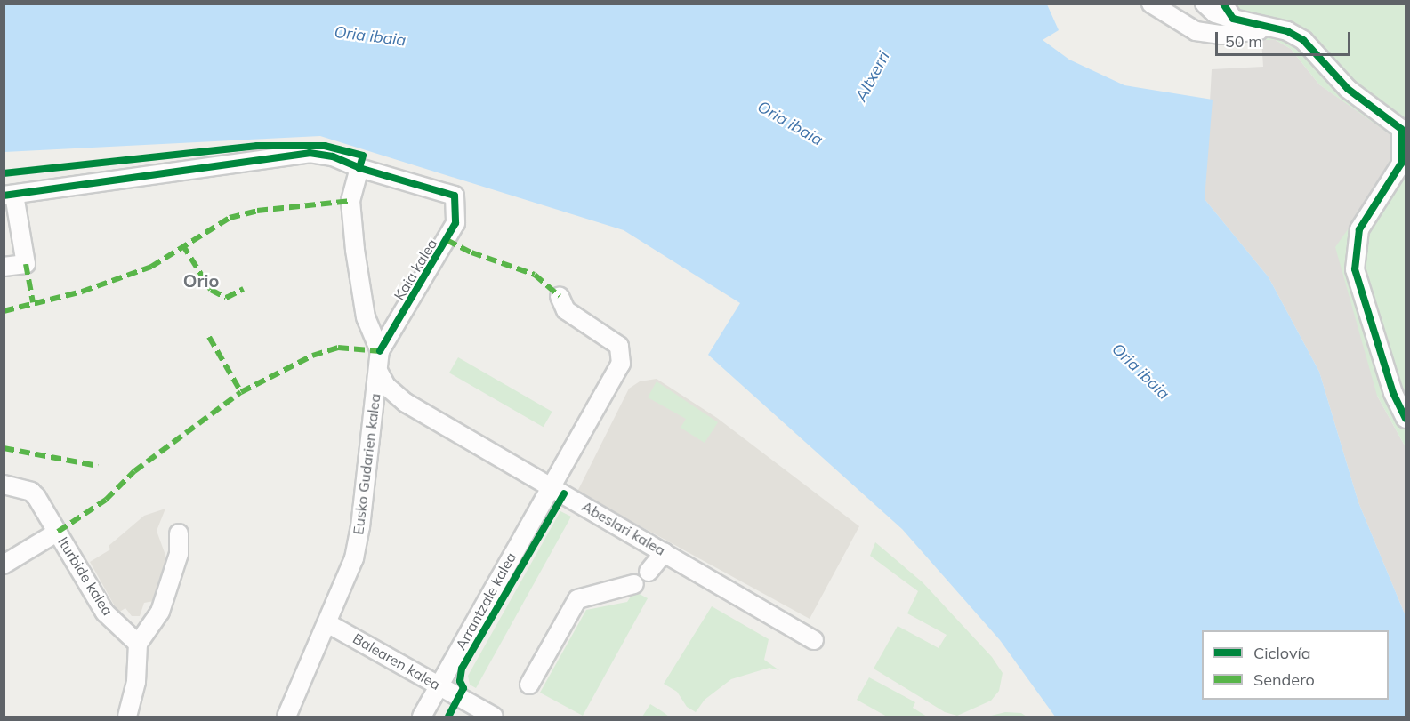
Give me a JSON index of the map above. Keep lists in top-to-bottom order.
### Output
{
  "streets": {
    "street": [
      "Kaia kalea",
      "Eusko Gudarien kalea",
      "Abeslari kalea",
      "Iturbide kalea",
      "Arrantzale kalea",
      "Balearen kalea"
    ]
  },
  "crossings": [
    ["Kaia kalea", "Eusko Gudarien kalea"],
    ["Eusko Gudarien kalea", "Abeslari kalea"],
    ["Eusko Gudarien kalea", "Balearen kalea"],
    ["Abeslari kalea", "Arrantzale kalea"],
    ["Arrantzale kalea", "Balearen kalea"]
  ],
  "districts": ["Orio"],
  "water": ["Oria ibaia", "Altxerri"],
  "legend": ["Ciclovía", "Sendero"],
  "scale_bar": "50 m"
}
